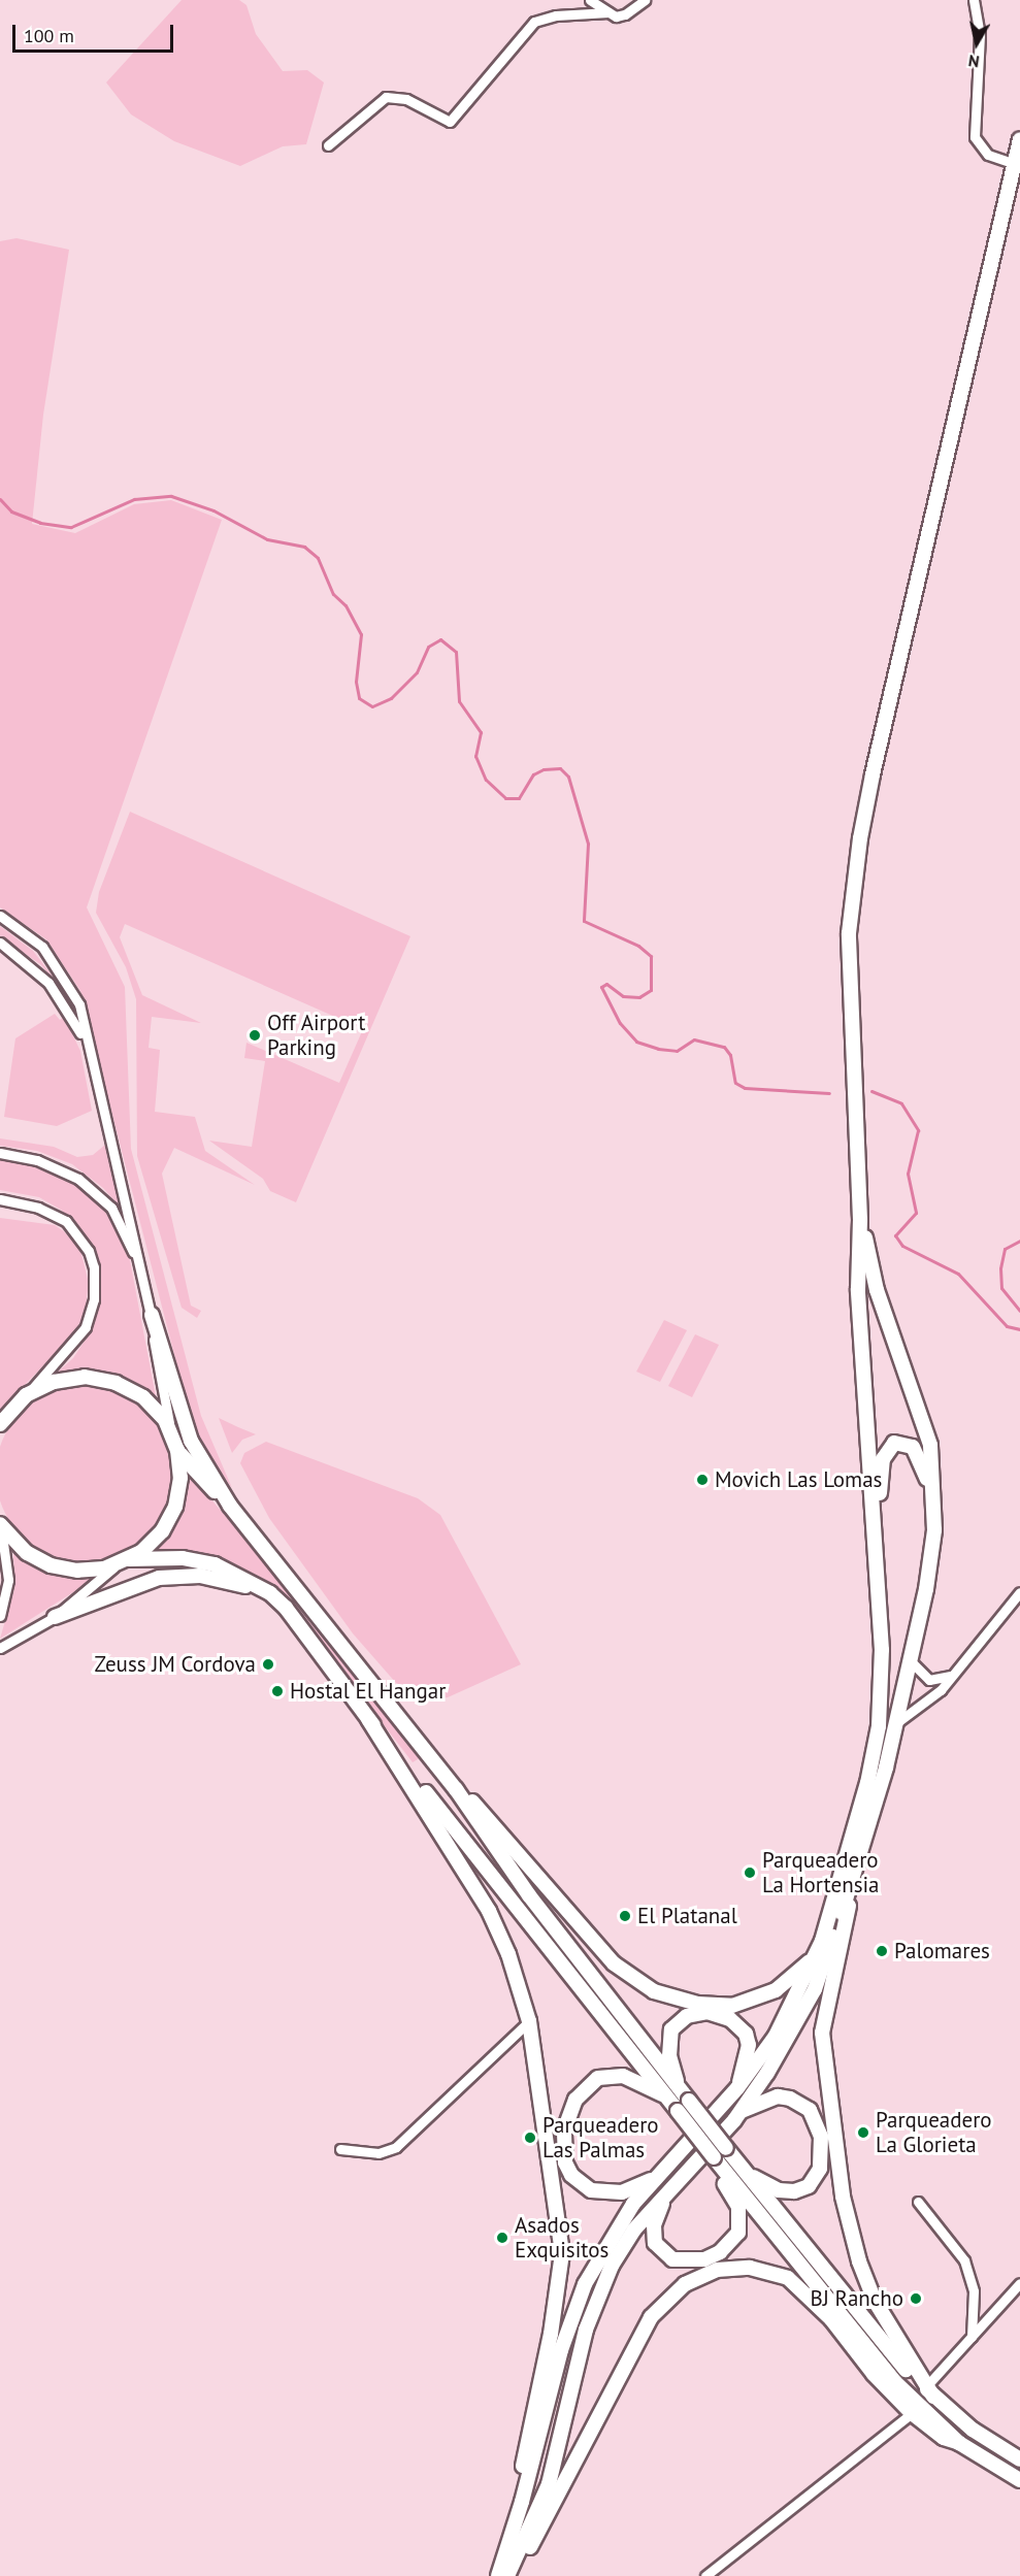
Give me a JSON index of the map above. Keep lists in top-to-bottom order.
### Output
{
  "places": [
    "Off Airport Parking",
    "Movich Las Lomas",
    "Zeuss JM Cordova",
    "Hostal El Hangar",
    "Parqueadero La Hortensia",
    "El Platanal",
    "Palomares",
    "Parqueadero La Glorieta",
    "Parqueadero Las Palmas",
    "Asados Exquisitos",
    "BJ Rancho"
  ],
  "scale_bar": "100 m",
  "north": "bottom"
}
